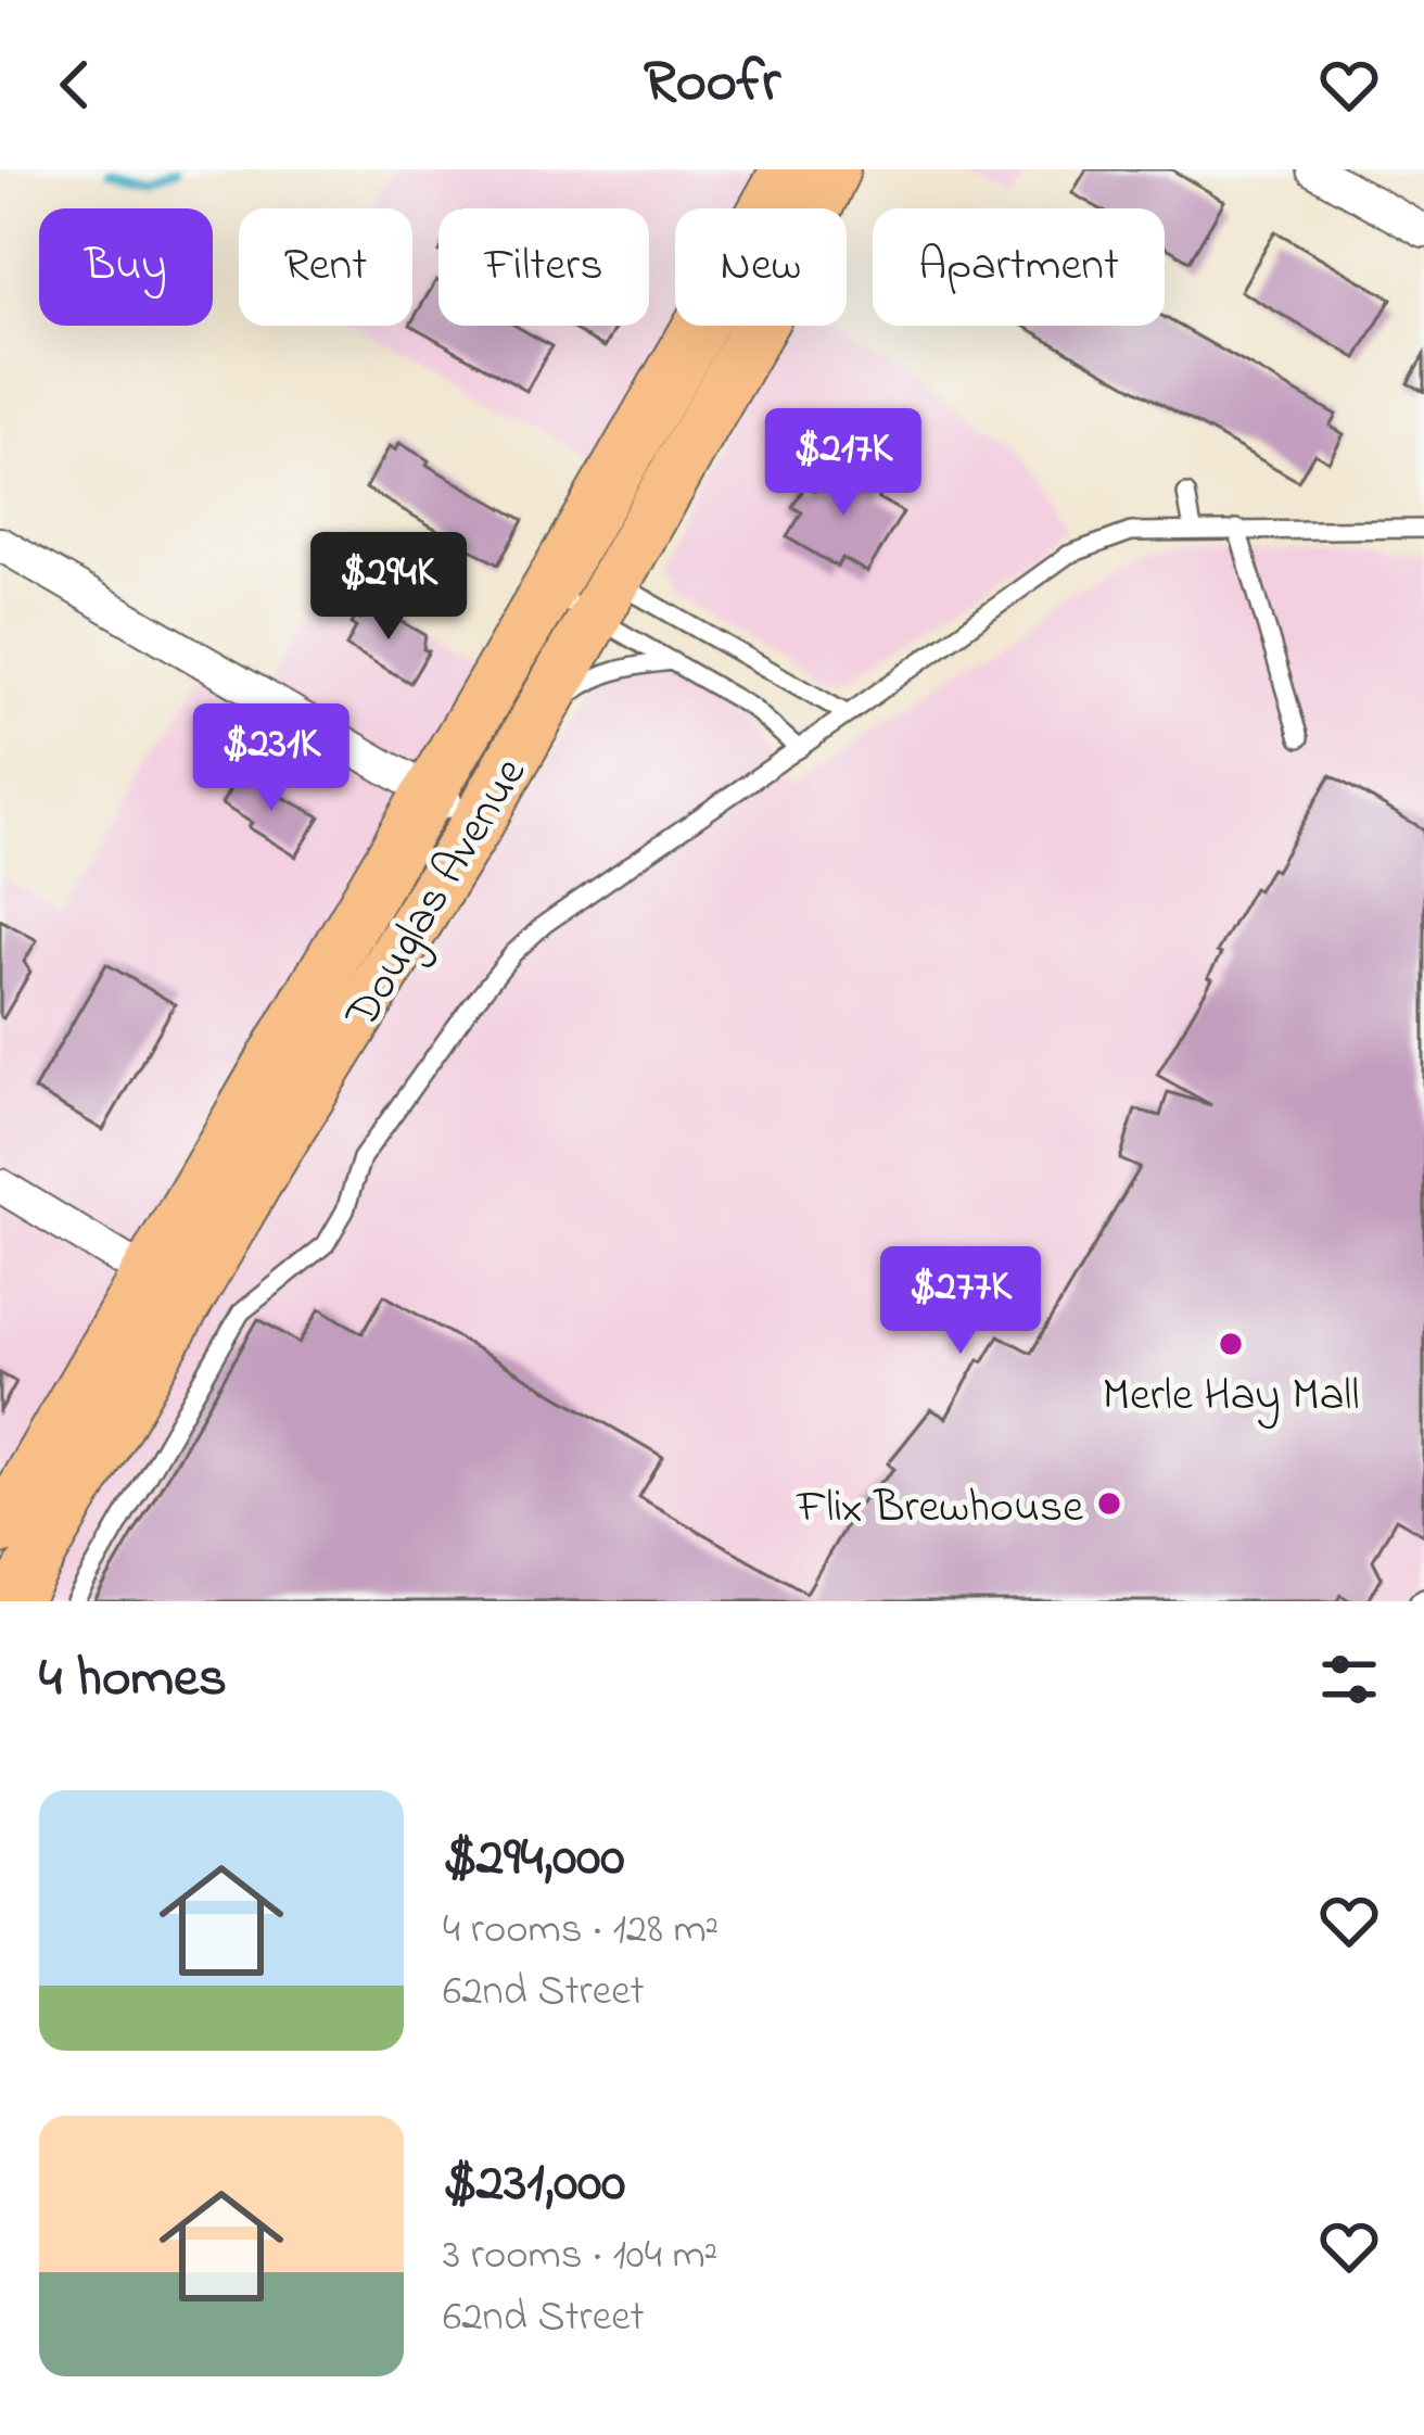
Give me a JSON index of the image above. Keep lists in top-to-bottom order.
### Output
{
  "streets": {
    "main road": ["Douglas Avenue"]
  },
  "places": ["Merle Hay Mall", "Flix Brewhouse"],
  "page": {
    "header": "Roofr",
    "chip": [
      "Buy",
      "Rent",
      "Filters",
      "New",
      "Apartment"
    ],
    "price": [
      "$217K",
      "$294K",
      "$231K",
      "$277K"
    ],
    "heading": "4 homes",
    "list": [
      {
        "name": "$294,000",
        "note": "4 rooms · 128 m² · 62nd Street"
      },
      {
        "name": "$231,000",
        "note": "3 rooms · 104 m² · 62nd Street"
      }
    ]
  }
}
